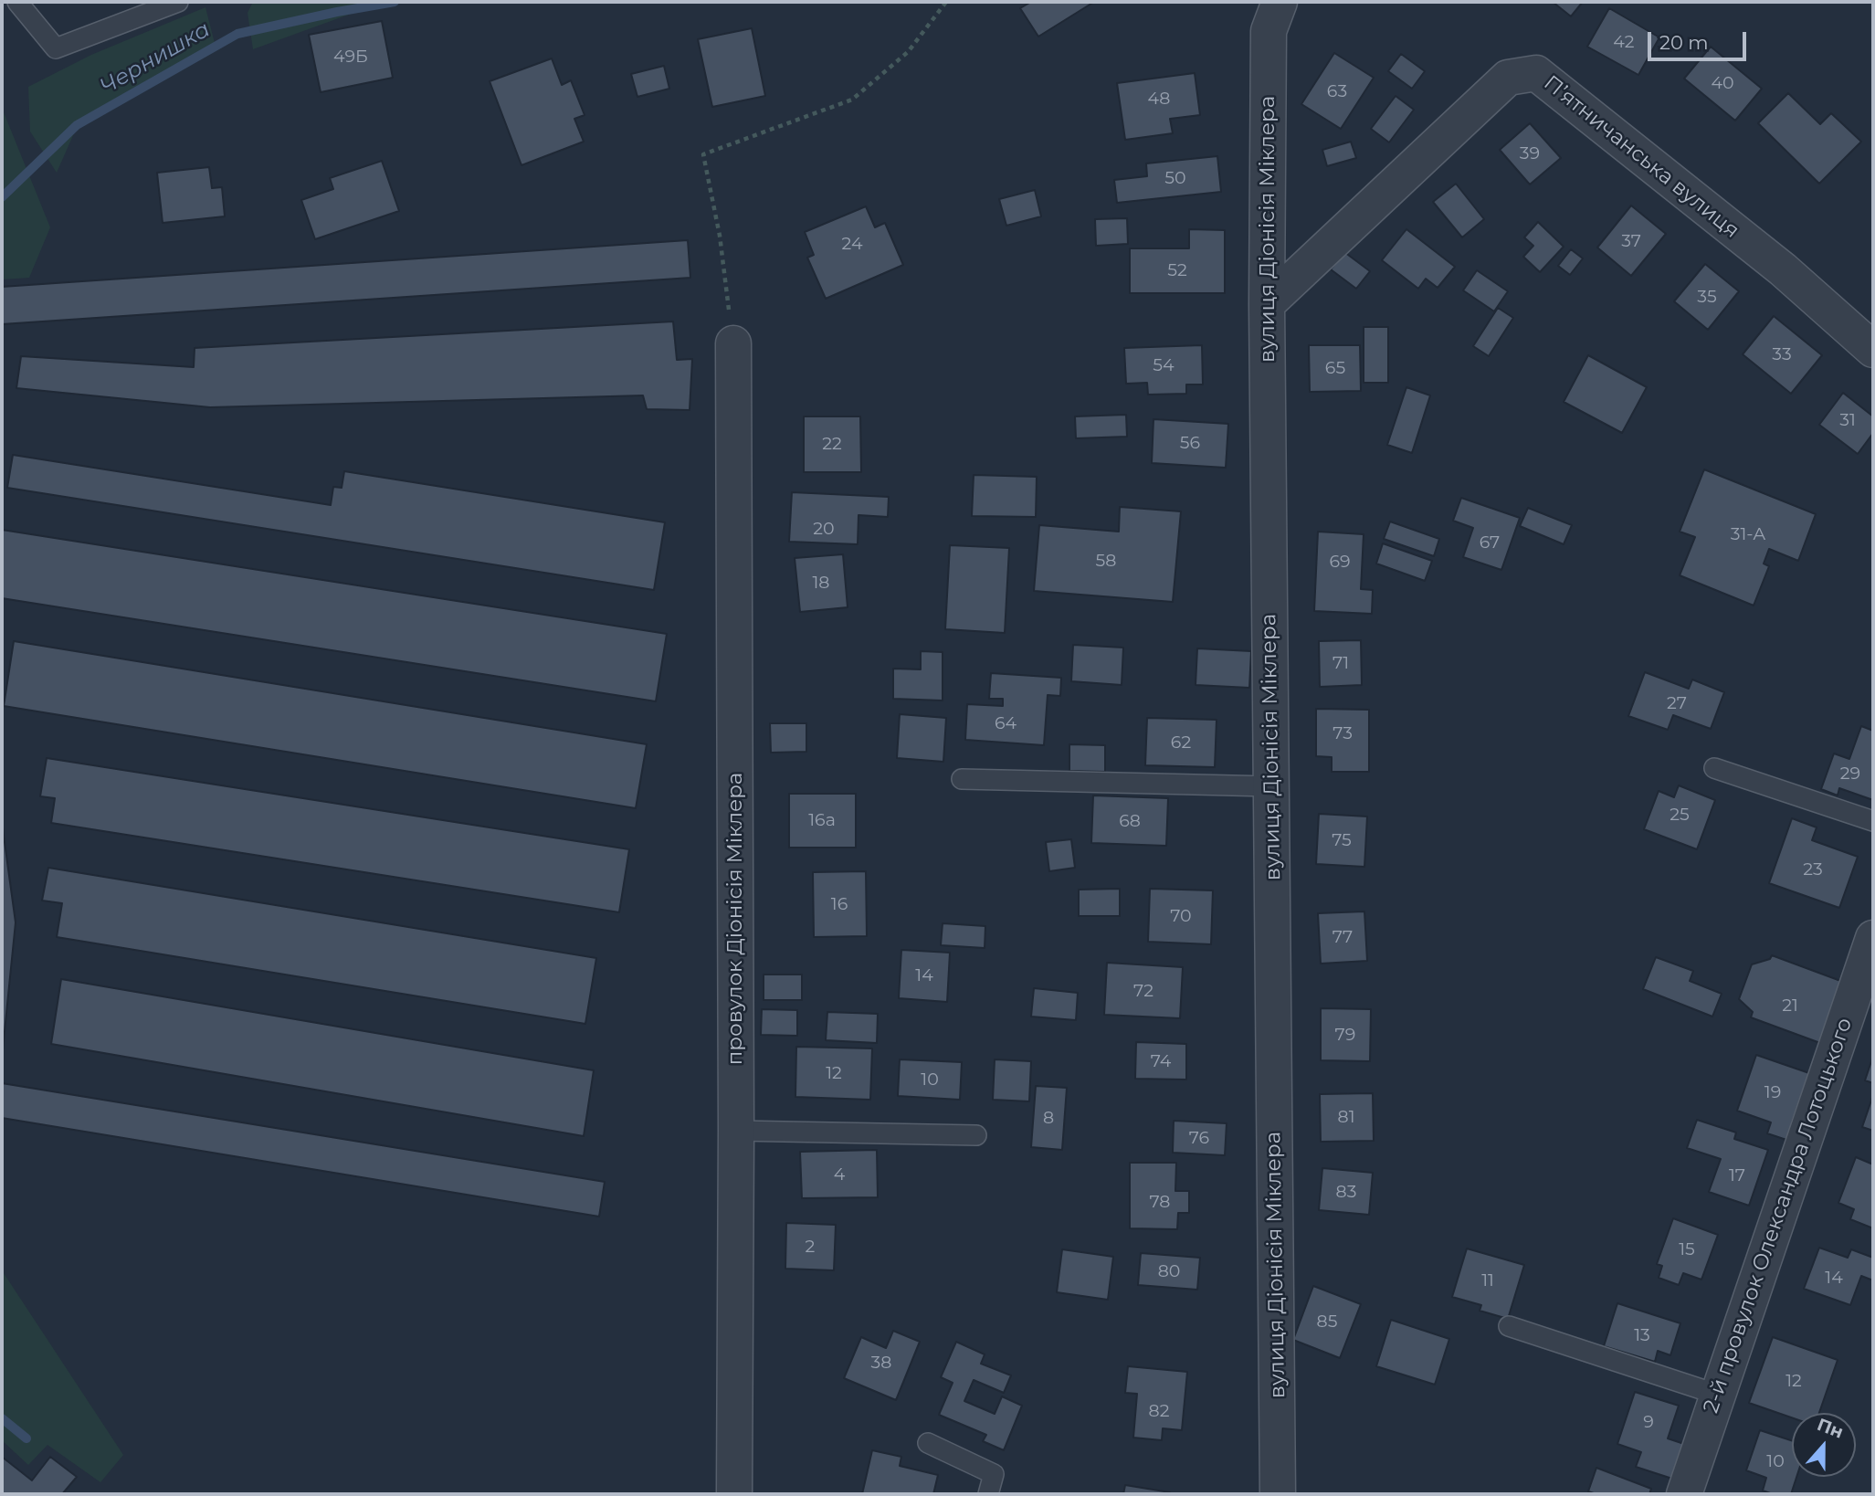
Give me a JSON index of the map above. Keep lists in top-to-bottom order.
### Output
{
  "streets": {
    "street": [
      "Пʼятничанська вулиця",
      "вулиця Діонісія Міклера",
      "провулок Діонісія Міклера",
      "2-й провулок Олександра Лотоцького"
    ]
  },
  "crossings": [
    ["Пʼятничанська вулиця", "вулиця Діонісія Міклера"]
  ],
  "water": ["Чернишка"],
  "house_numbers": [
    "42",
    "49Б",
    "40",
    "63",
    "48",
    "39",
    "50",
    "37",
    "24",
    "52",
    "35",
    "33",
    "54",
    "65",
    "31",
    "56",
    "22",
    "20",
    "31-А",
    "67",
    "58",
    "69",
    "18",
    "71",
    "27",
    "64",
    "73",
    "62",
    "29",
    "25",
    "16а",
    "68",
    "75",
    "23",
    "16",
    "70",
    "77",
    "14",
    "72",
    "21",
    "79",
    "74",
    "12",
    "10",
    "19",
    "81",
    "8",
    "76",
    "4",
    "17",
    "83",
    "78",
    "2",
    "15",
    "80",
    "14",
    "11",
    "85",
    "13",
    "38",
    "12",
    "82",
    "9",
    "10"
  ],
  "scale_bar": "20 m",
  "north": "top"
}
